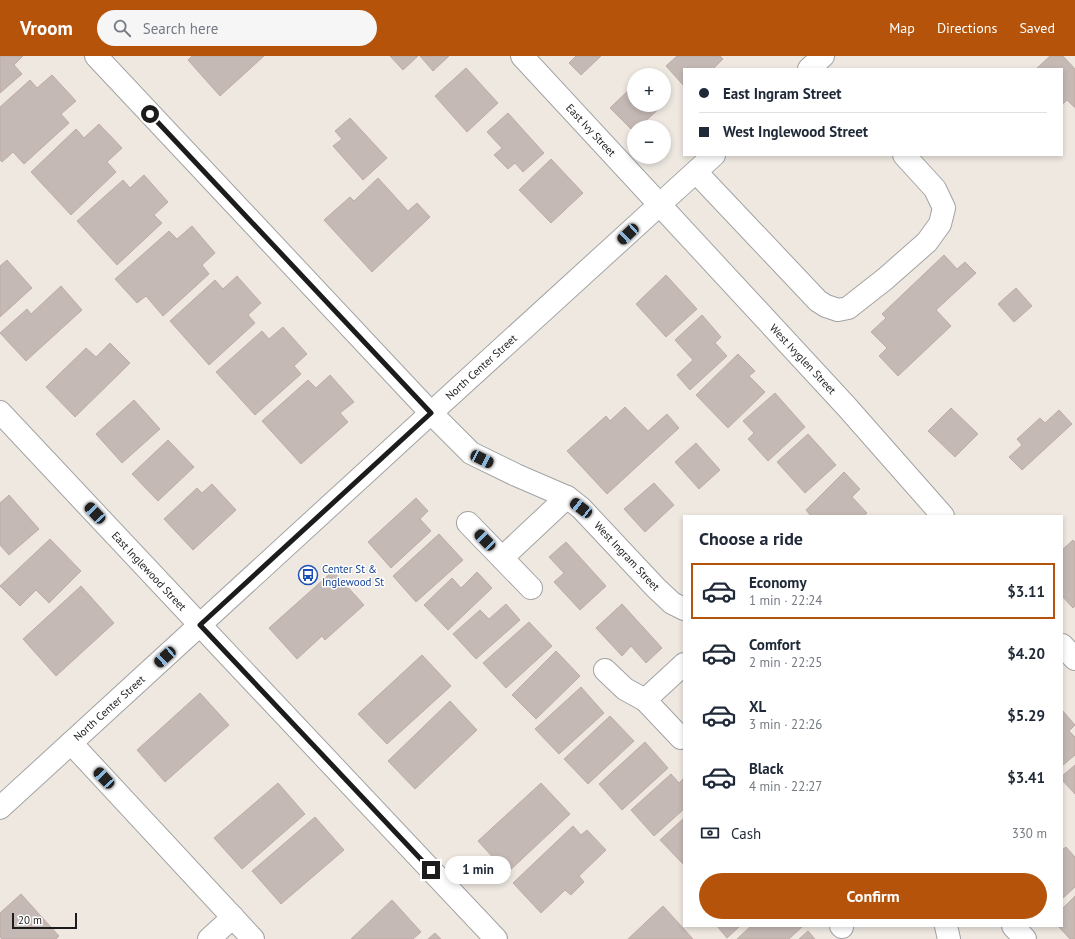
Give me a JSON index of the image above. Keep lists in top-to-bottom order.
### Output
{
  "streets": {
    "street": [
      "East Ivy Street",
      "West Ivyglen Street",
      "North Center Street",
      "West Ingram Street",
      "East Inglewood Street"
    ]
  },
  "crossings": [
    ["East Ivy Street", "West Ivyglen Street"],
    ["East Ivy Street", "North Center Street"],
    ["West Ivyglen Street", "North Center Street"],
    ["North Center Street", "West Ingram Street"],
    ["North Center Street", "East Inglewood Street"]
  ],
  "places": {
    "bus stop": ["Center St & Inglewood St"]
  },
  "scale_bar": "20 m",
  "page": {
    "header": "Vroom",
    "search": "Search here",
    "nav": ["Map", "Directions", "Saved"],
    "map_buttons": ["+", "−"],
    "banner": ["East Ingram Street", "West Inglewood Street"],
    "heading": "Choose a ride",
    "list": [
      {
        "name": "Economy",
        "note": "1 min · 22:24",
        "value": "$3.11"
      },
      {
        "name": "Comfort",
        "note": "2 min · 22:25",
        "value": "$4.20"
      },
      {
        "name": "XL",
        "note": "3 min · 22:26",
        "value": "$5.29"
      },
      {
        "name": "Black",
        "note": "4 min · 22:27",
        "value": "$3.41"
      }
    ],
    "pay": ["Cash", "330 m"],
    "bubble": "1 min",
    "buttons": "Confirm",
    "scale": "20 m"
  }
}
